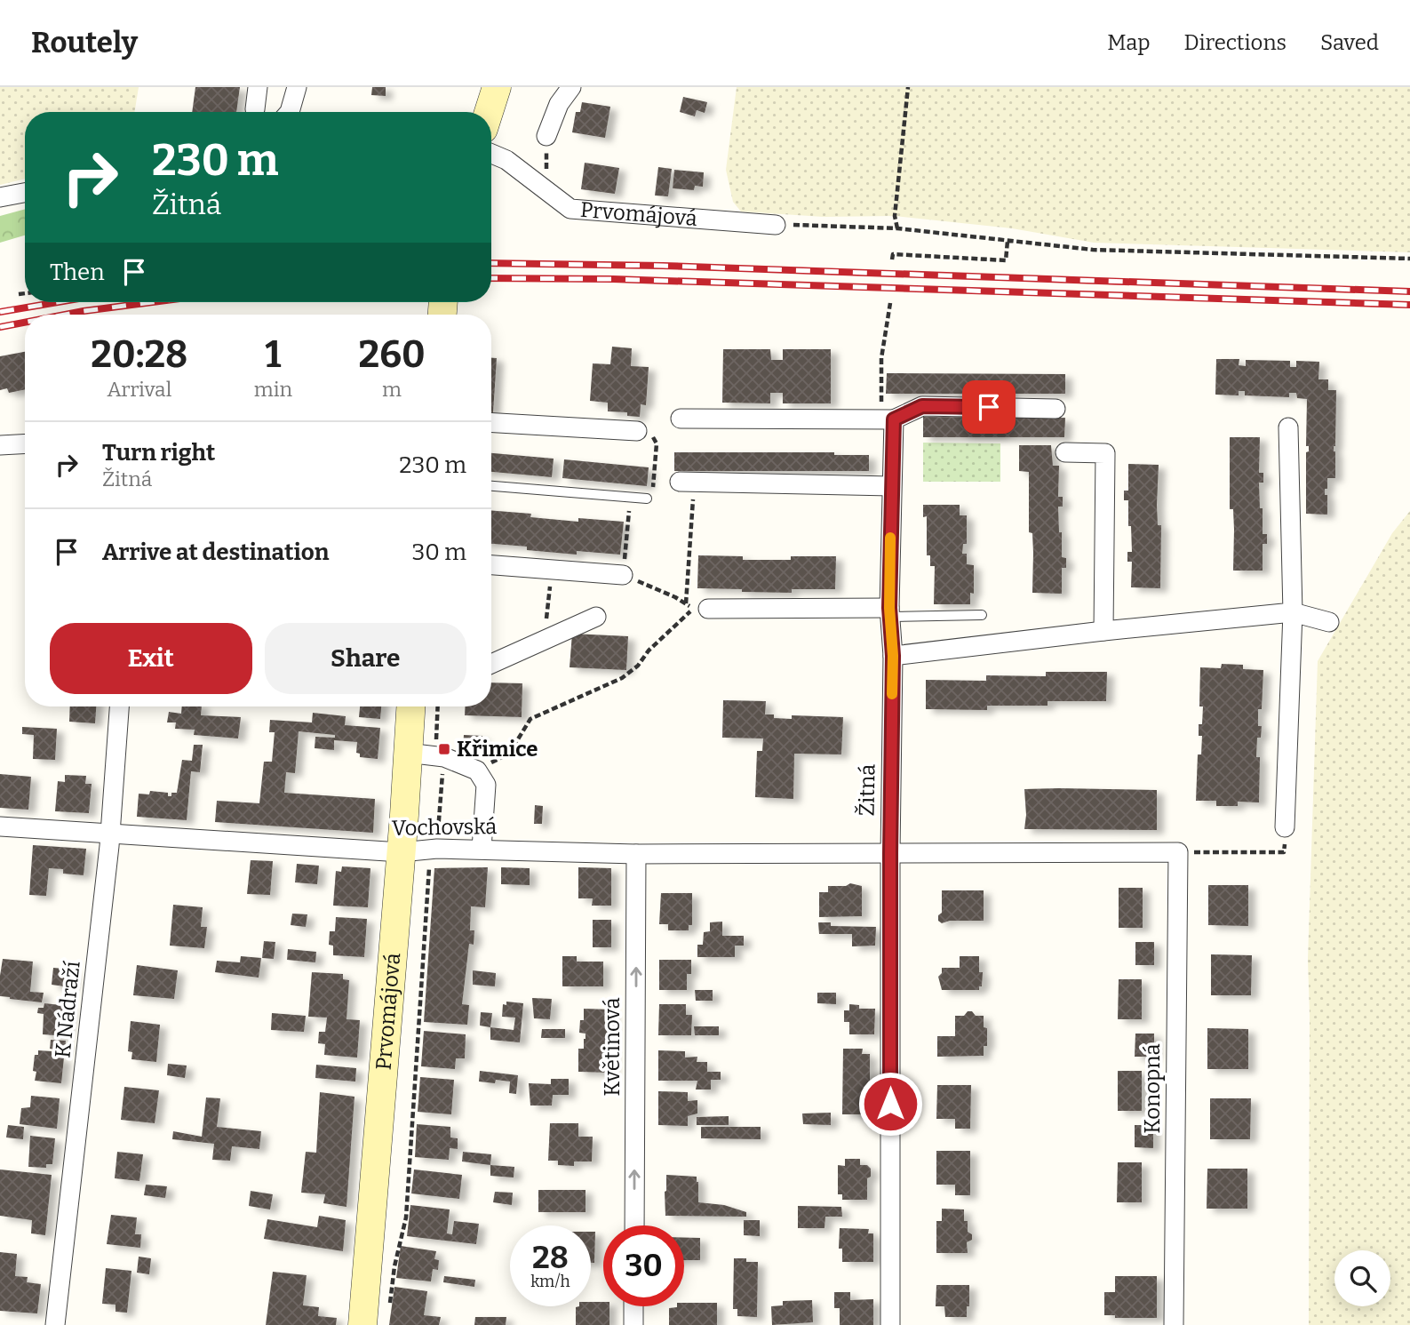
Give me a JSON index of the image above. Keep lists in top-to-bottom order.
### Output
{
  "streets": {
    "street": [
      "Prvomájová",
      "Žitná",
      "Vochovská",
      "K Nádraží",
      "Květinová",
      "Konopná"
    ]
  },
  "crossings": [
    ["Prvomájová", "Vochovská"],
    ["Žitná", "Vochovská"],
    ["Vochovská", "K Nádraží"],
    ["Vochovská", "Květinová"],
    ["Vochovská", "Konopná"]
  ],
  "one_way": ["Květinová"],
  "places": {
    "transit": ["Křimice"]
  },
  "page": {
    "header": "Routely",
    "nav": ["Map", "Directions", "Saved"],
    "turn": ["230 m", "Žitná"],
    "then": "Then",
    "eta": [
      "20:28",
      "Arrival",
      "1",
      "min",
      "260",
      "m"
    ],
    "list": [
      {
        "name": "Turn right",
        "note": "Žitná",
        "value": "230 m"
      },
      {
        "name": "Arrive at destination",
        "value": "30 m"
      }
    ],
    "buttons": ["Exit", "Share"],
    "speed": "28 km/h",
    "limit": "30"
  }
}
